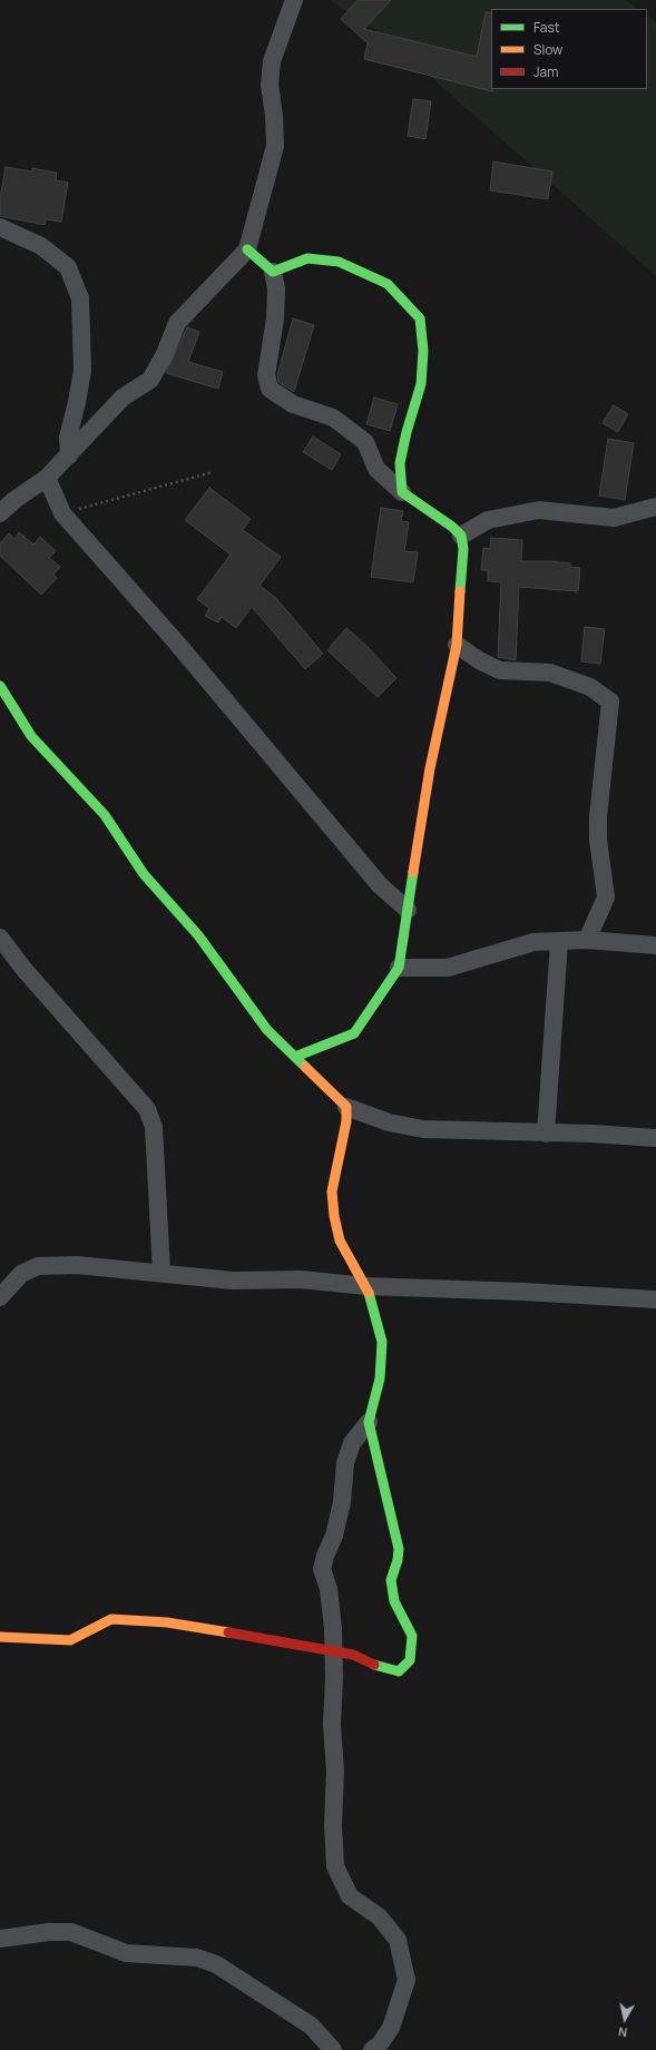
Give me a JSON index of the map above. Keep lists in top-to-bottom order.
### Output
{
  "legend": ["Fast", "Slow", "Jam"],
  "north": "bottom"
}
